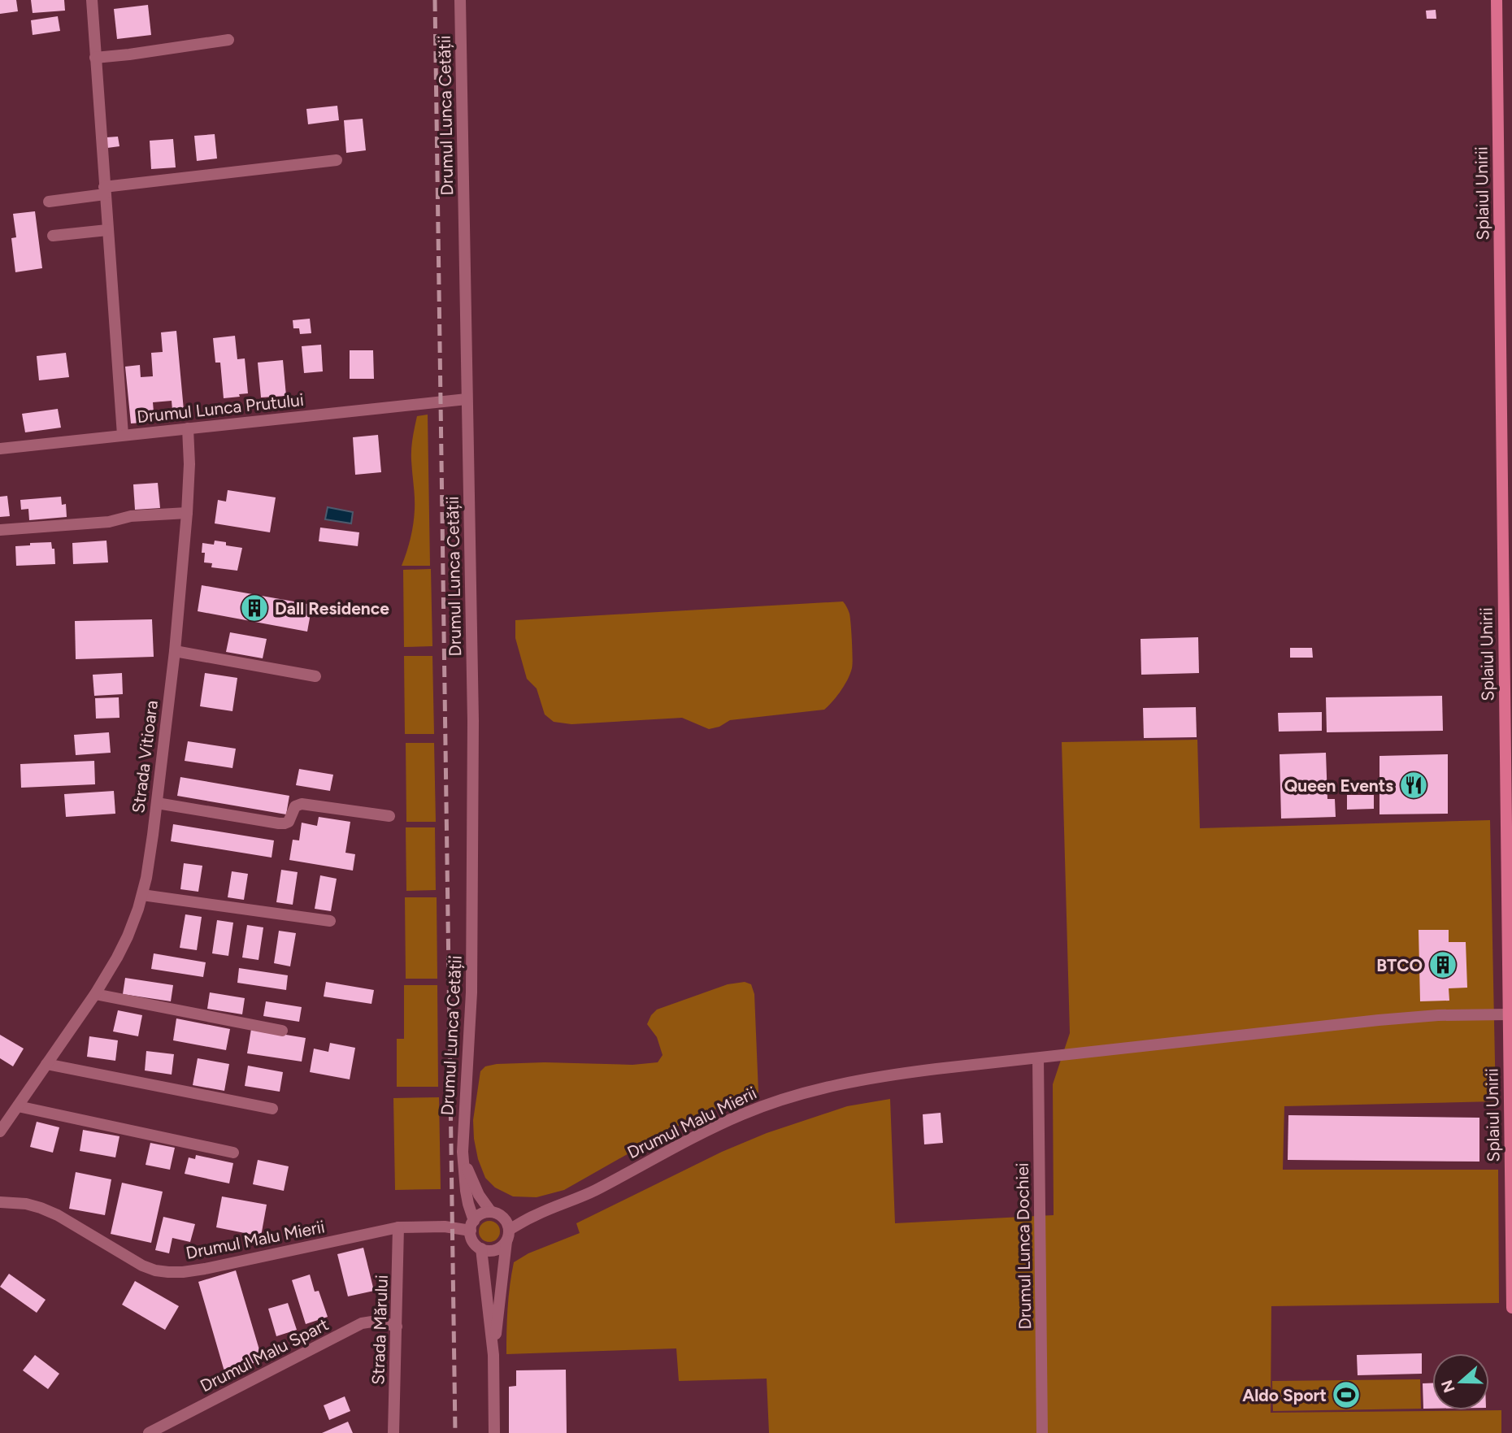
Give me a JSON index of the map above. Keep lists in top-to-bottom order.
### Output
{
  "streets": {
    "main road": ["Splaiul Unirii"],
    "street": [
      "Drumul Lunca Cetății",
      "Drumul Lunca Prutului",
      "Strada Vitioara",
      "Drumul Malu Mierii",
      "Drumul Lunca Dochiei",
      "Strada Mărului",
      "Drumul Malu Spart"
    ]
  },
  "crossings": [
    ["Drumul Lunca Cetății", "Drumul Lunca Prutului"],
    ["Drumul Lunca Cetății", "Drumul Malu Mierii"],
    ["Splaiul Unirii", "Drumul Malu Mierii"],
    ["Drumul Lunca Prutului", "Strada Vitioara"],
    ["Drumul Malu Mierii", "Drumul Lunca Dochiei"],
    ["Drumul Malu Mierii", "Strada Mărului"],
    ["Strada Mărului", "Drumul Malu Spart"]
  ],
  "places": {
    "building": ["Dall Residence", "BTCO"],
    "restaurant": ["Queen Events"],
    "sports": ["Aldo Sport"]
  },
  "north": "left"
}
